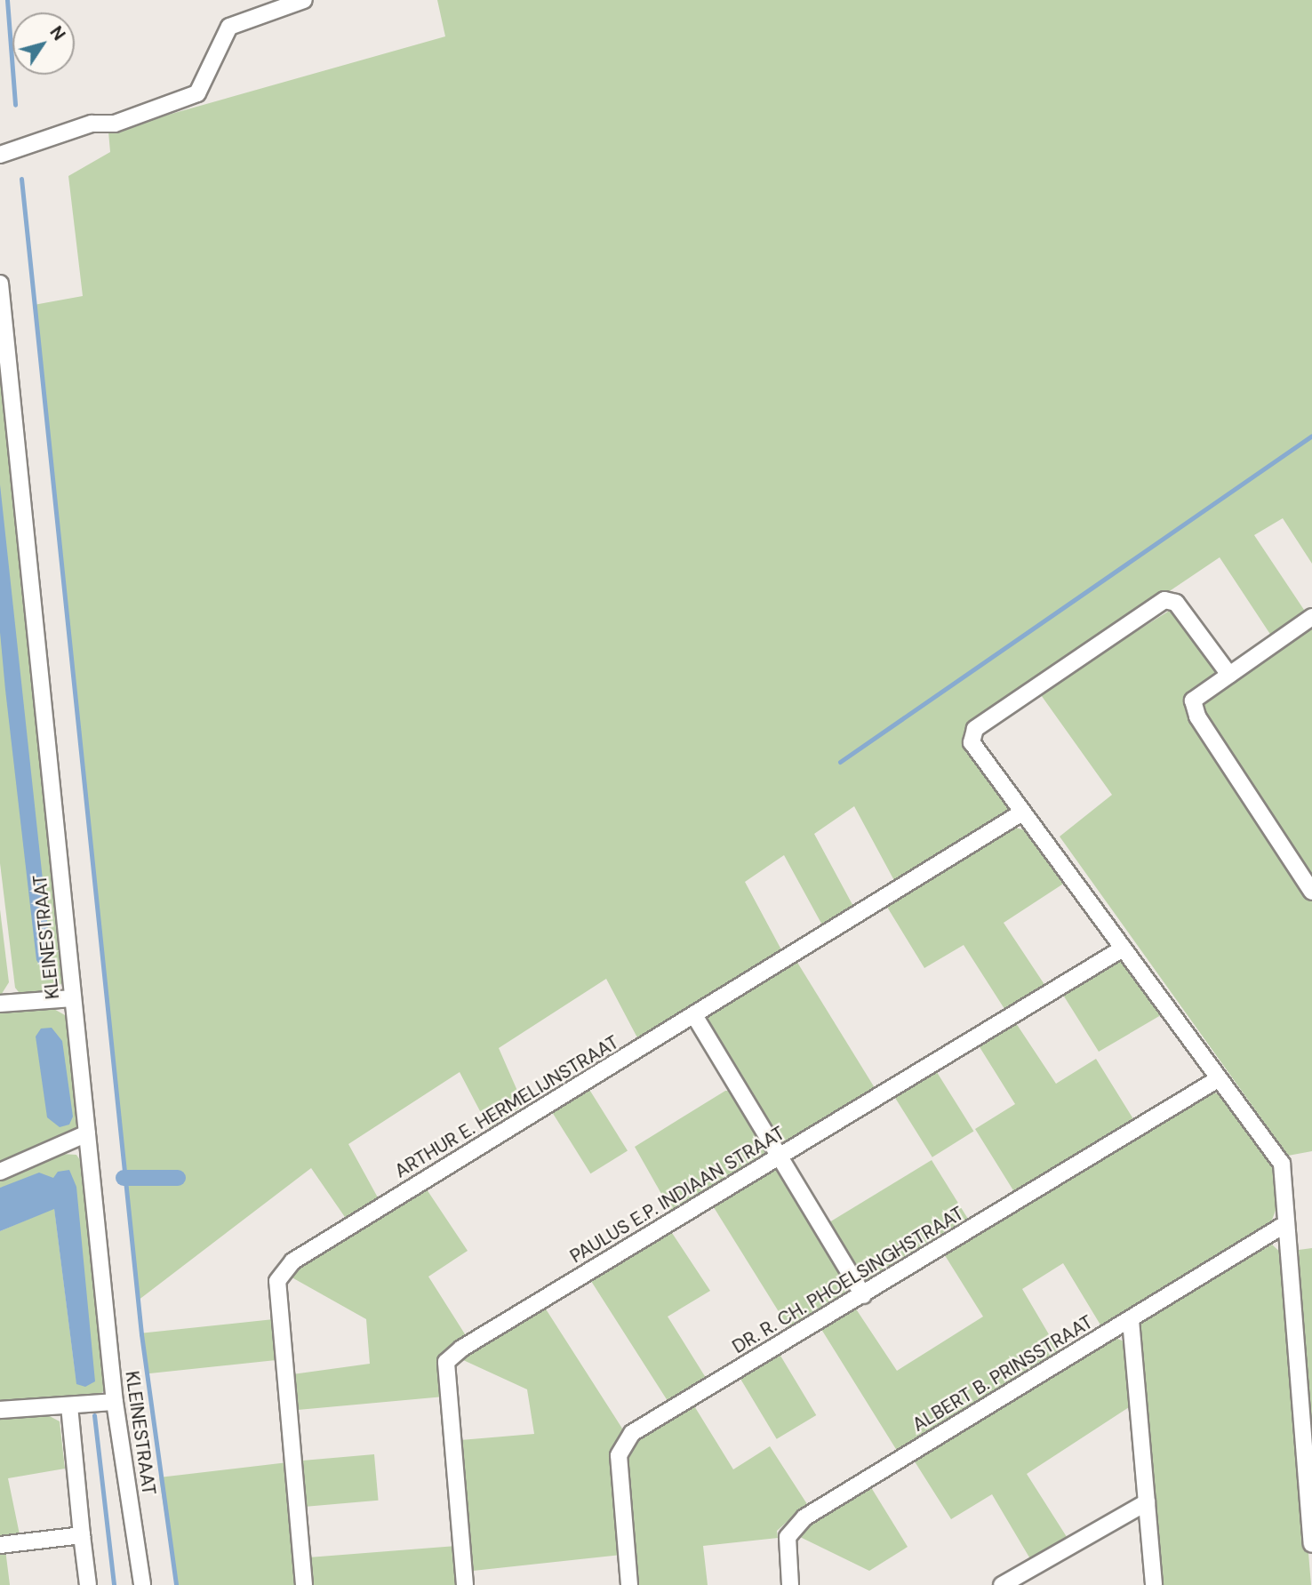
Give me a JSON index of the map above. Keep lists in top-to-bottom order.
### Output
{
  "streets": {
    "street": [
      "KLEINESTRAAT",
      "ARTHUR E. HERMELIJNSTRAAT",
      "PAULUS E.P. INDIAAN STRAAT",
      "DR. R. CH. PHOELSINGHSTRAAT",
      "ALBERT B. PRINSSTRAAT"
    ]
  },
  "north": "top right"
}
